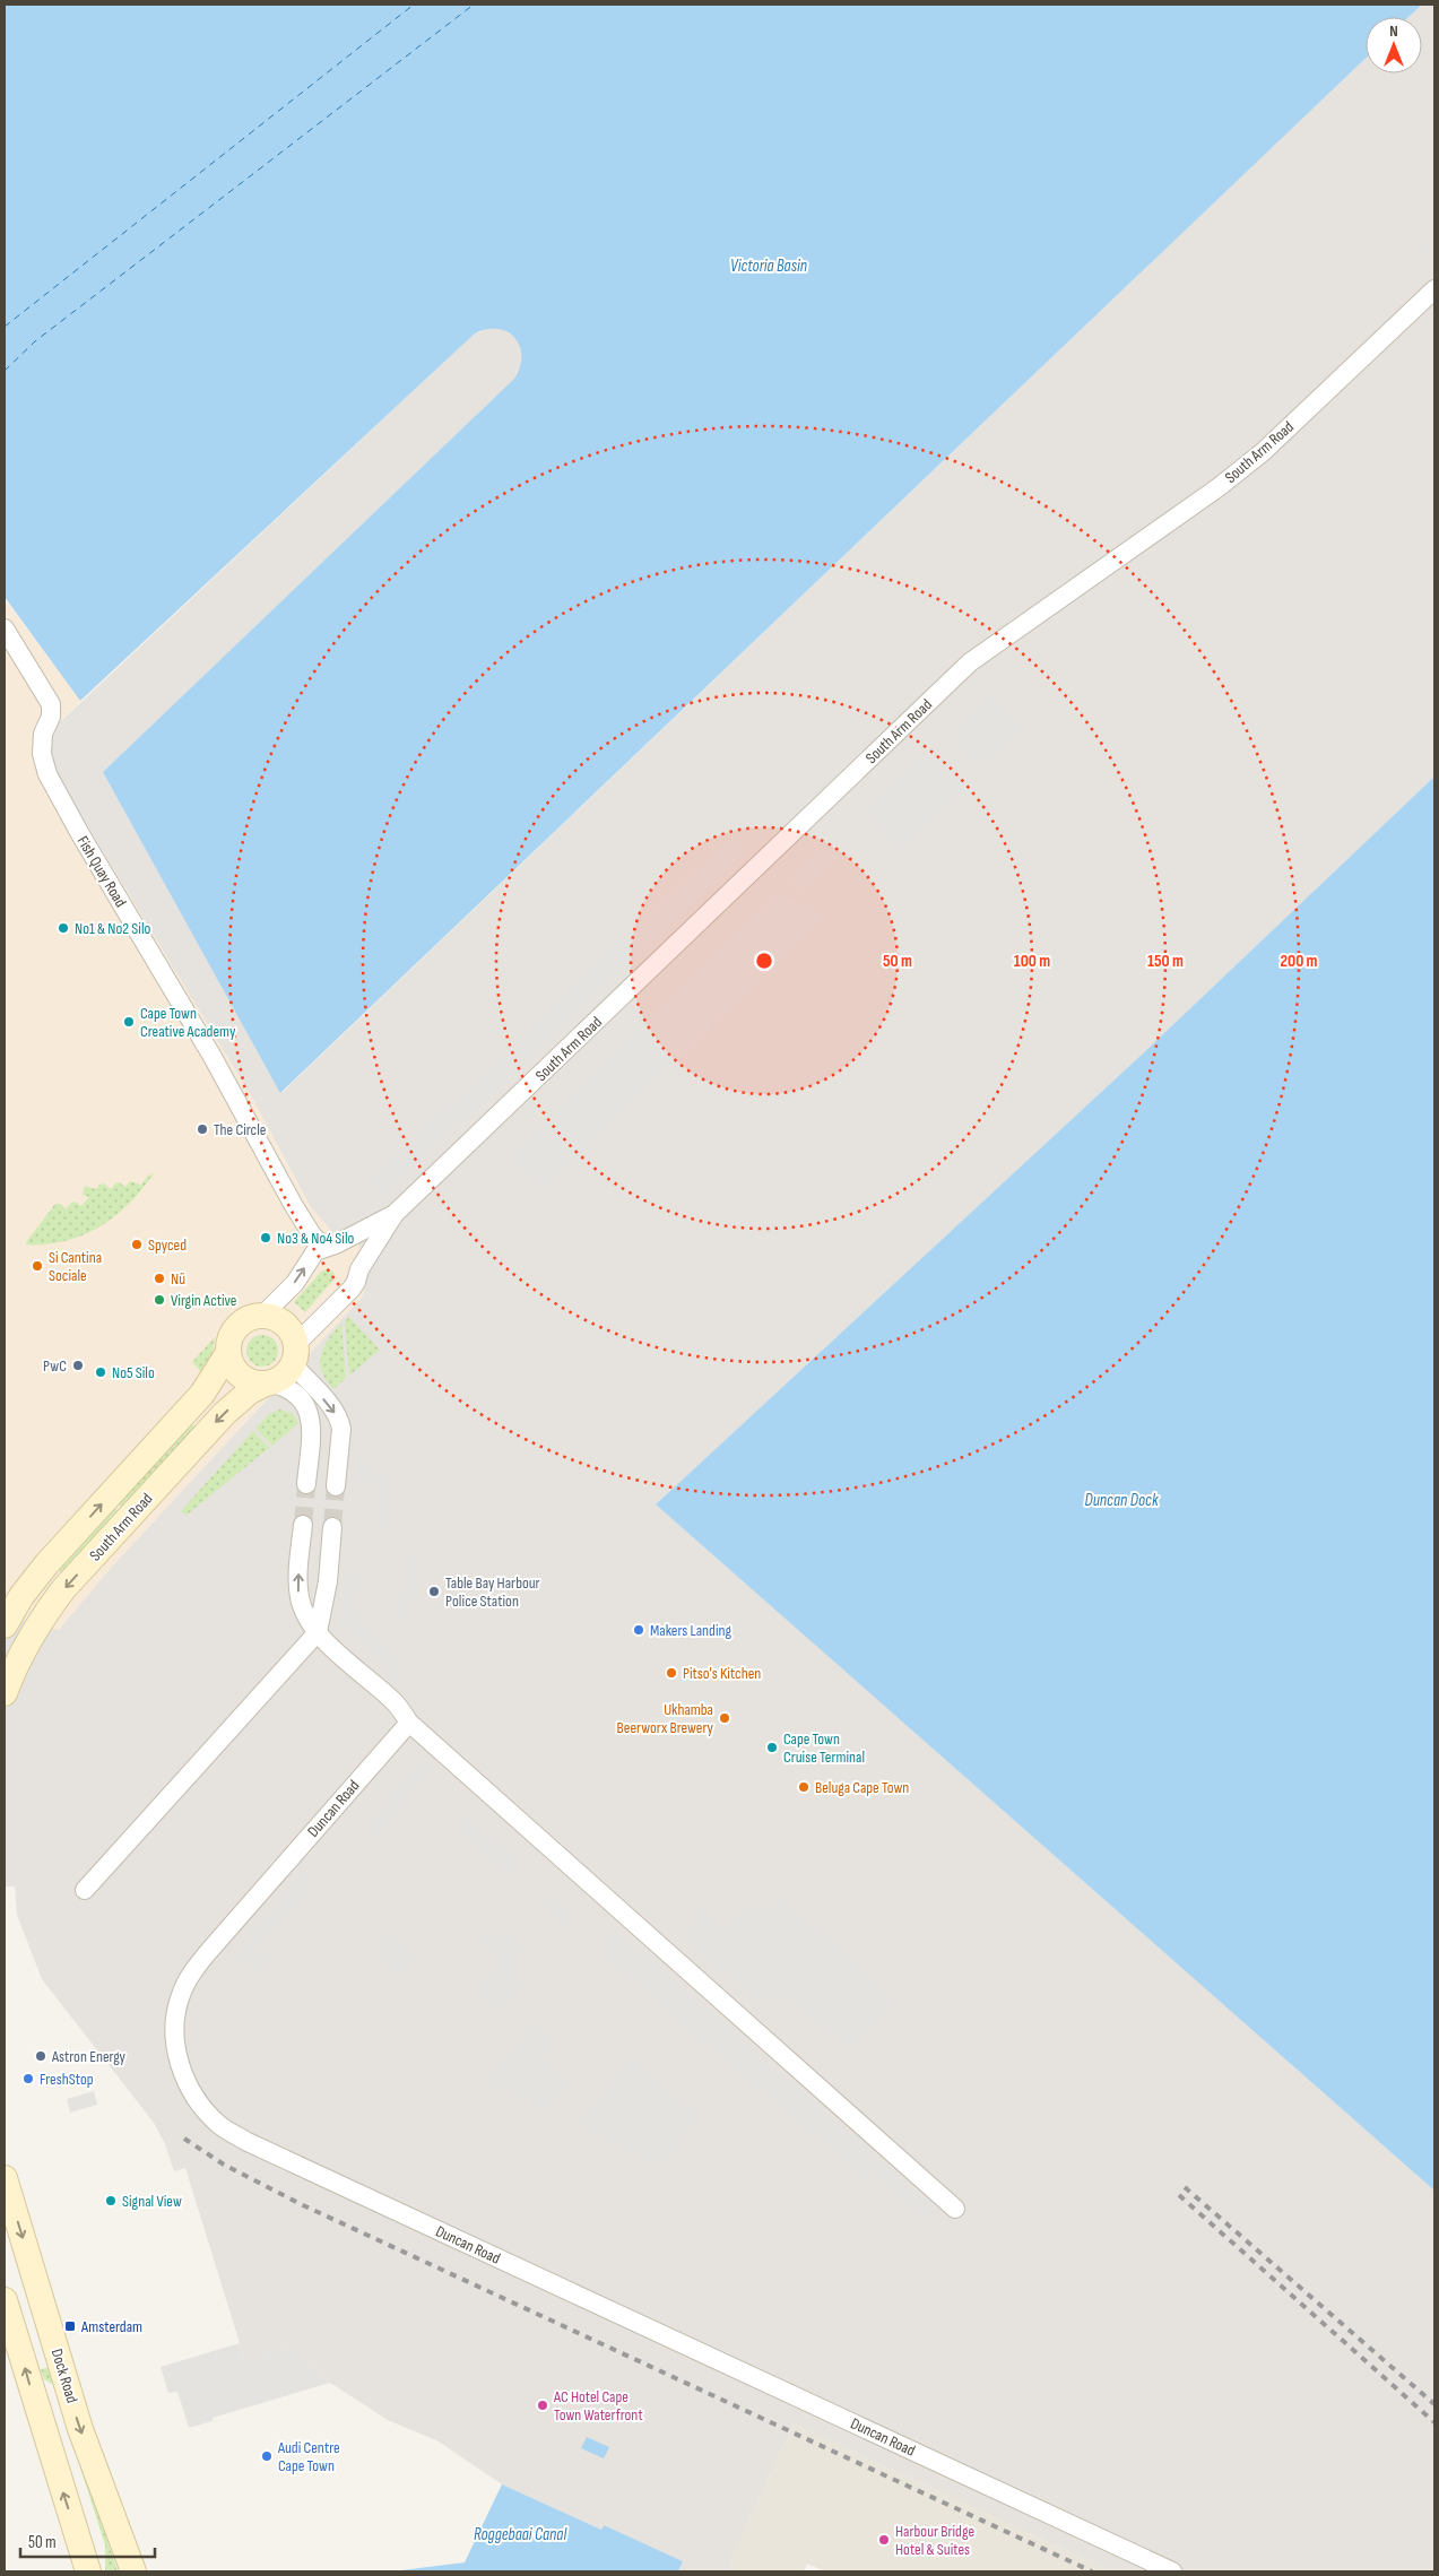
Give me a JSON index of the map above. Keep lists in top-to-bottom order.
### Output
{
  "streets": {
    "street": [
      "South Arm Road",
      "Fish Quay Road",
      "Duncan Road",
      "Dock Road"
    ]
  },
  "crossings": [
    ["South Arm Road", "Fish Quay Road"]
  ],
  "water": ["Victoria Basin", "Duncan Dock", "Roggebaai Canal"],
  "places": {
    "other": [
      "No1 & No2 Silo",
      "Cape Town Creative Academy",
      "The Circle",
      "No3 & No4 Silo",
      "Spyced",
      "Si Cantina Sociale",
      "Nü",
      "Virgin Active",
      "PwC",
      "No5 Silo",
      "Table Bay Harbour Police Station",
      "Makers Landing",
      "Pitso's Kitchen",
      "Ukhamba Beerworx Brewery",
      "Cape Town Cruise Terminal",
      "Beluga Cape Town",
      "Astron Energy",
      "FreshStop",
      "Signal View",
      "AC Hotel Cape Town Waterfront",
      "Audi Centre Cape Town",
      "Harbour Bridge Hotel & Suites"
    ],
    "transit": ["Amsterdam"]
  },
  "scale_bar": "50 m",
  "north": "top",
  "rings": [
    "50 m",
    "100 m",
    "150 m",
    "200 m"
  ]
}
